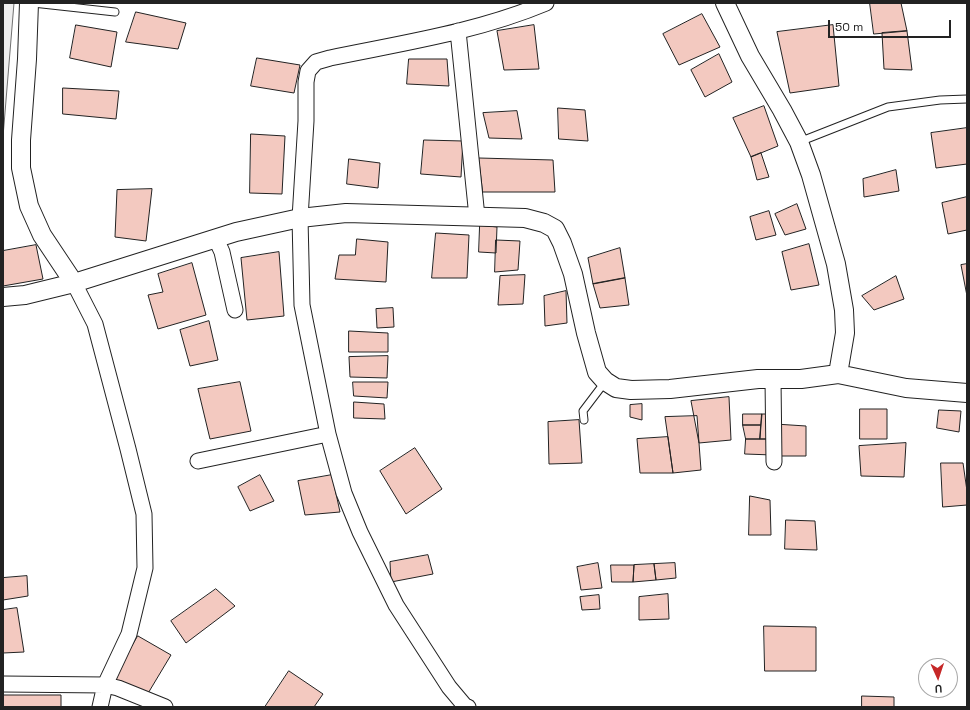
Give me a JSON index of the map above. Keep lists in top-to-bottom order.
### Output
{
  "scale_bar": "50 m",
  "north": "bottom"
}
